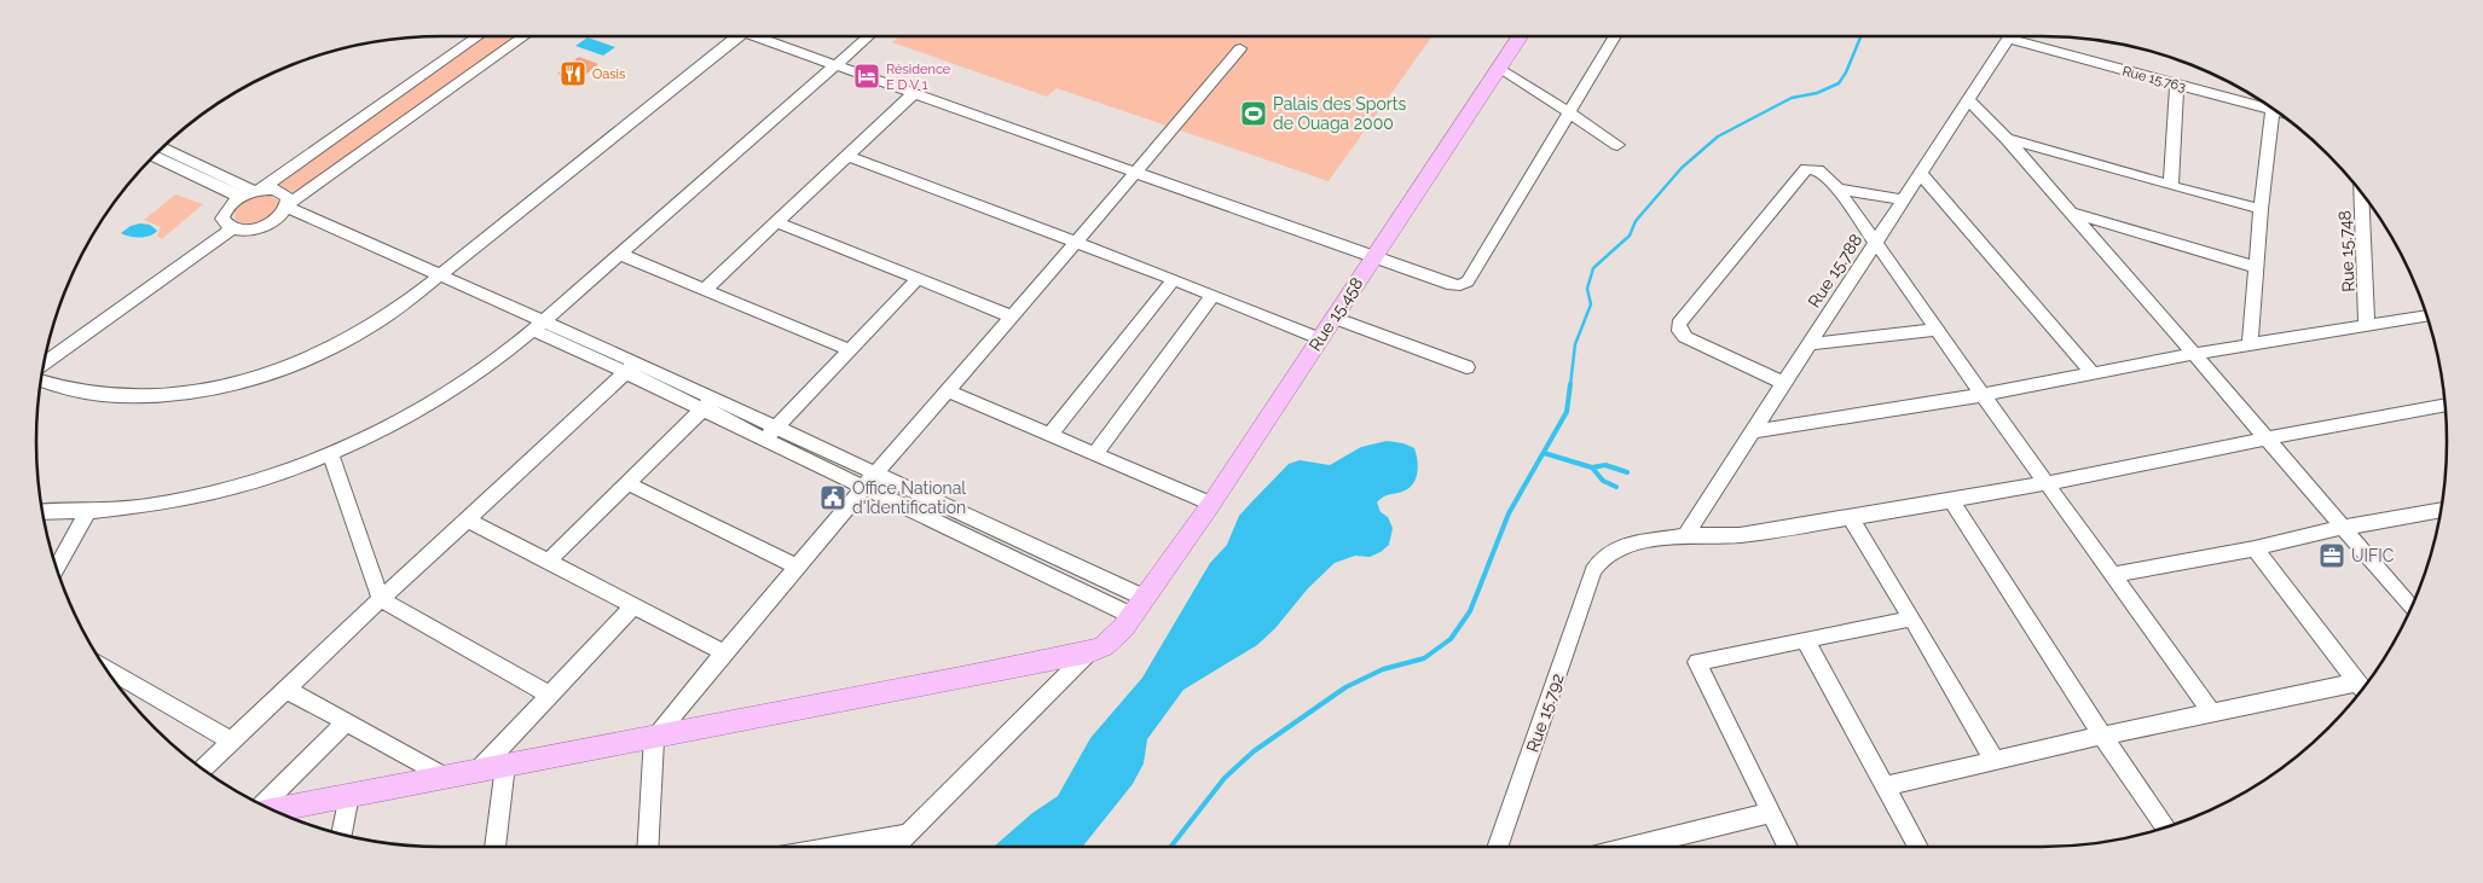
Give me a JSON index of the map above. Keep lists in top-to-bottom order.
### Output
{
  "streets": {
    "main road": ["Rue 15.458"],
    "street": [
      "Rue 15.763",
      "Rue 15.748",
      "Rue 15.788",
      "Rue 15.792"
    ]
  },
  "crossings": [
    ["Rue 15.788", "Rue 15.792"]
  ],
  "places": {
    "restaurant": ["Oasis"],
    "hotel": ["Résidence E D V 1"],
    "sports": ["Palais des Sports de Ouaga 2000"],
    "public building": ["Office National d'Identification"],
    "office": ["UIFIC"]
  }
}
